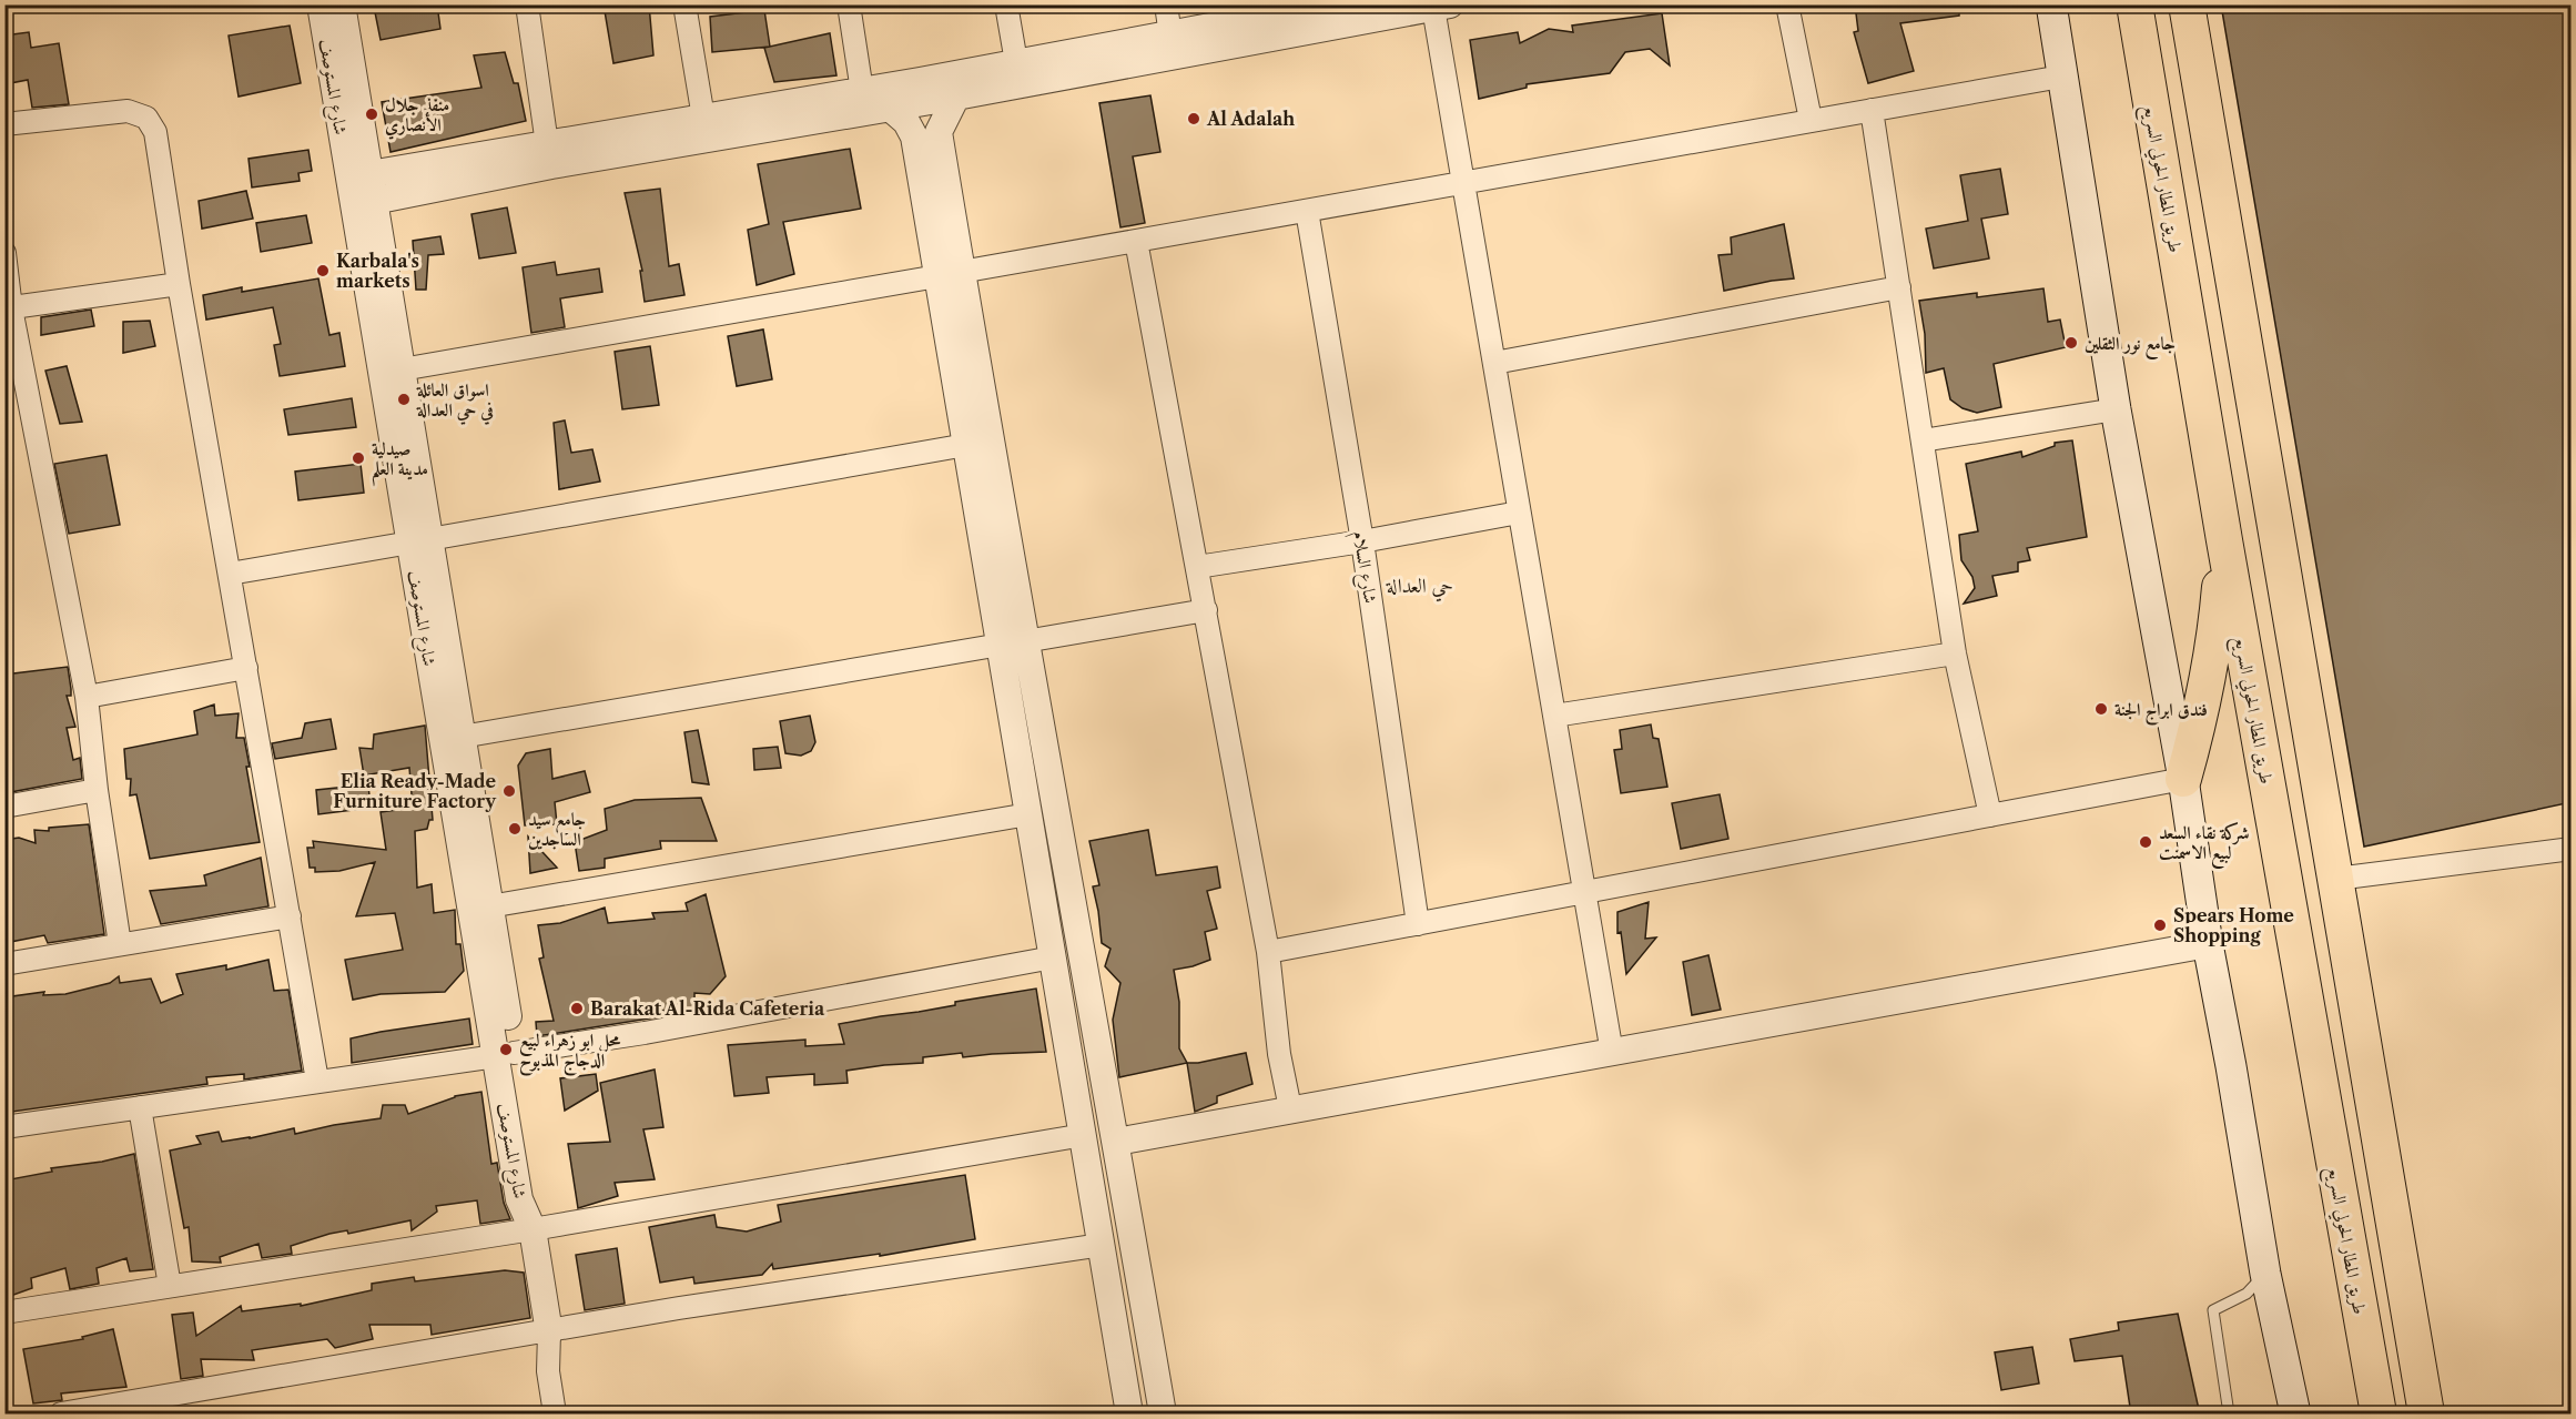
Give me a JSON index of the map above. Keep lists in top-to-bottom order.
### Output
{
  "streets": {
    "highway": ["طريق المطار الحولي السريع"],
    "street": ["شارع المستوصف", "شارع السلام"]
  },
  "districts": ["حي العدالة"],
  "places": [
    "منفذ جلال الأنصاري",
    "Al Adalah",
    "Karbala's markets",
    "جامع نور الثقلين",
    "اسواق العائلة في حي العدالة",
    "صيدلية مدينة العلم",
    "فندق ابراج الجنة",
    "Elia Ready-Made Furniture Factory",
    "جامع سيد الساجدين",
    "شركة نقاء السعد لبيع الاسمنت",
    "Spears Home Shopping",
    "Barakat Al-Rida Cafeteria",
    "محل ابو زهراء لبيع الدجاج المذبوح"
  ]
}
